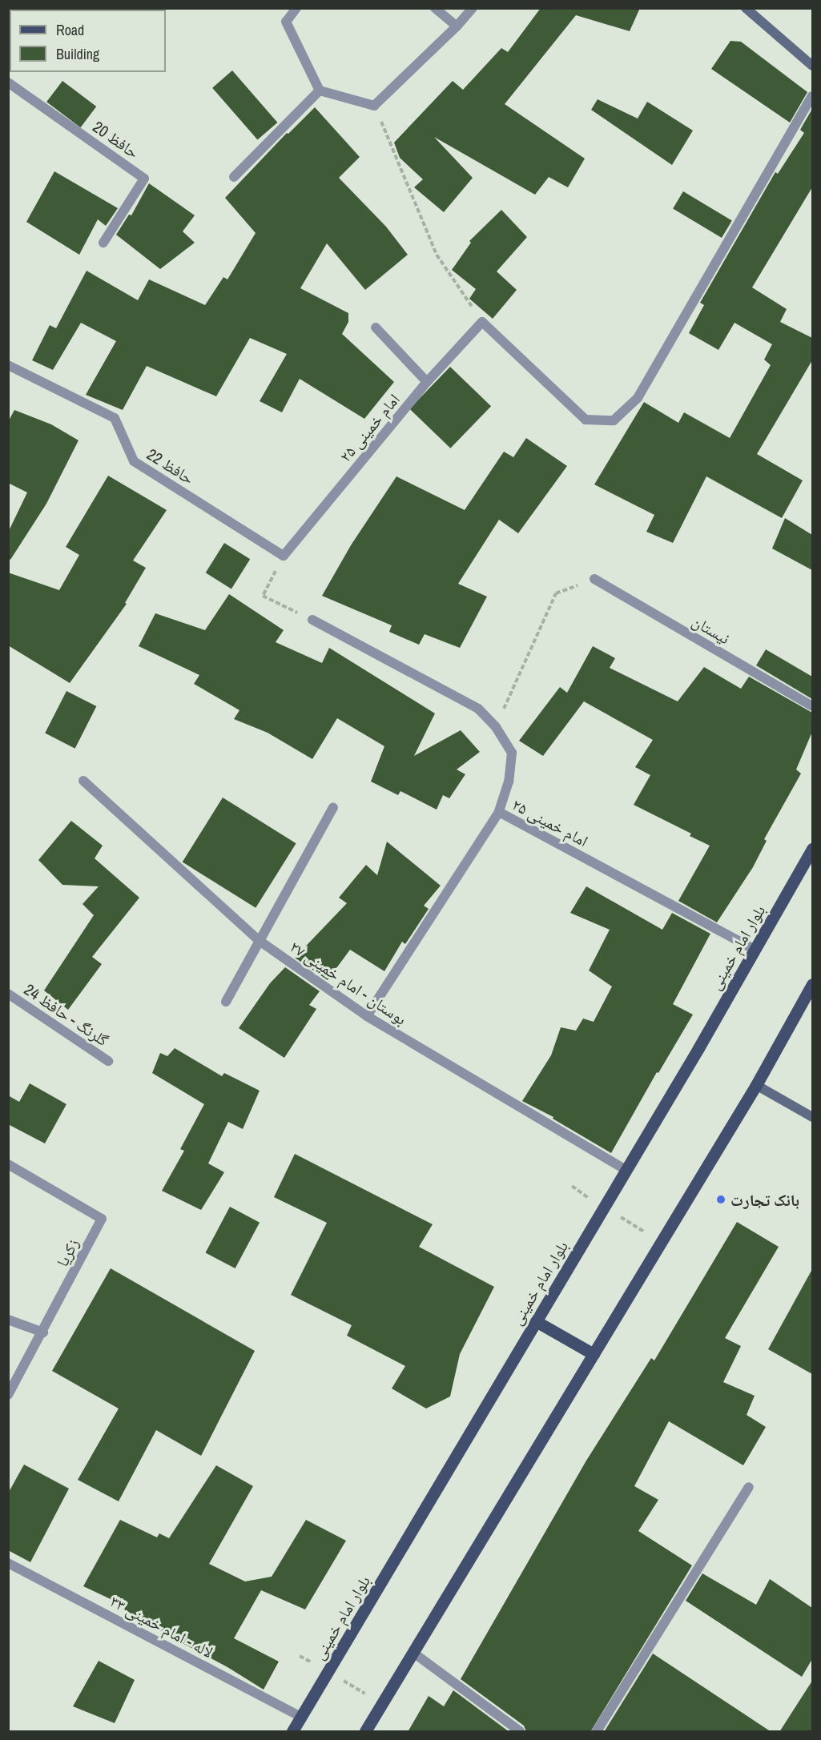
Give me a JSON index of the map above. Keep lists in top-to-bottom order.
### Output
{
  "streets": {
    "main road": ["بلوار امام خمینی"],
    "street": [
      "حافظ 20",
      "امام خمینی ۲۵",
      "حافظ 22",
      "نیستان",
      "بوستان - امام خمینی ۲۷",
      "گلرنگ - حافظ 24",
      "زکریا",
      "لاله - امام خمینی ۳۳"
    ]
  },
  "crossings": [
    ["امام خمینی ۲۵", "حافظ 22"],
    ["امام خمینی ۲۵", "بلوار امام خمینی"],
    ["بلوار امام خمینی", "بوستان - امام خمینی ۲۷"],
    ["بلوار امام خمینی", "لاله - امام خمینی ۳۳"]
  ],
  "places": ["بانک تجارت"],
  "legend": ["Road", "Building"]
}
